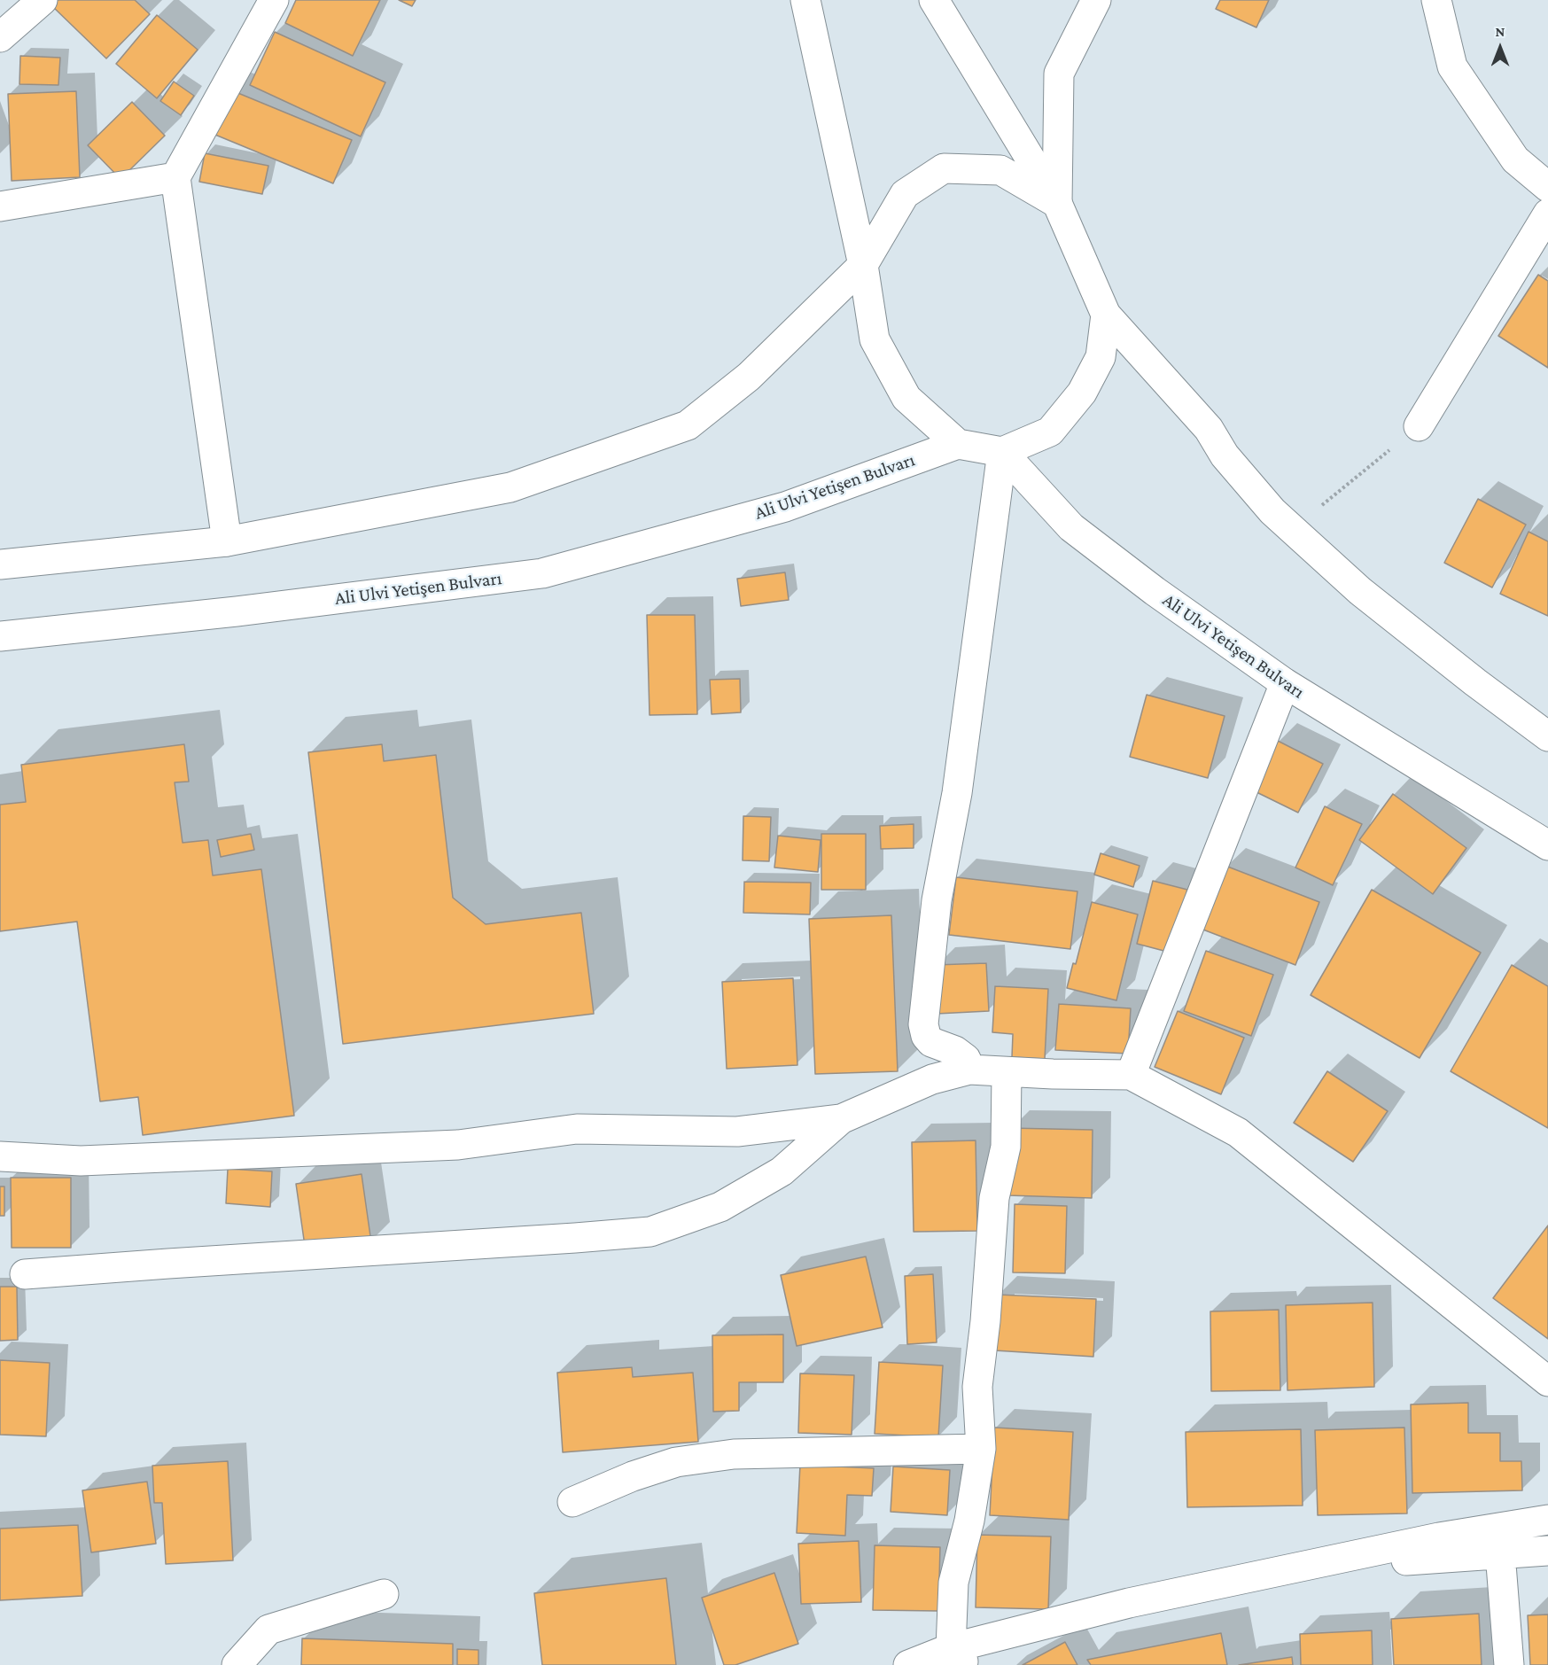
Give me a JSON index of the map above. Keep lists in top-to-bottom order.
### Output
{
  "streets": {
    "street": ["Ali Ulvi Yetişen Bulvarı"]
  },
  "north": "top"
}
